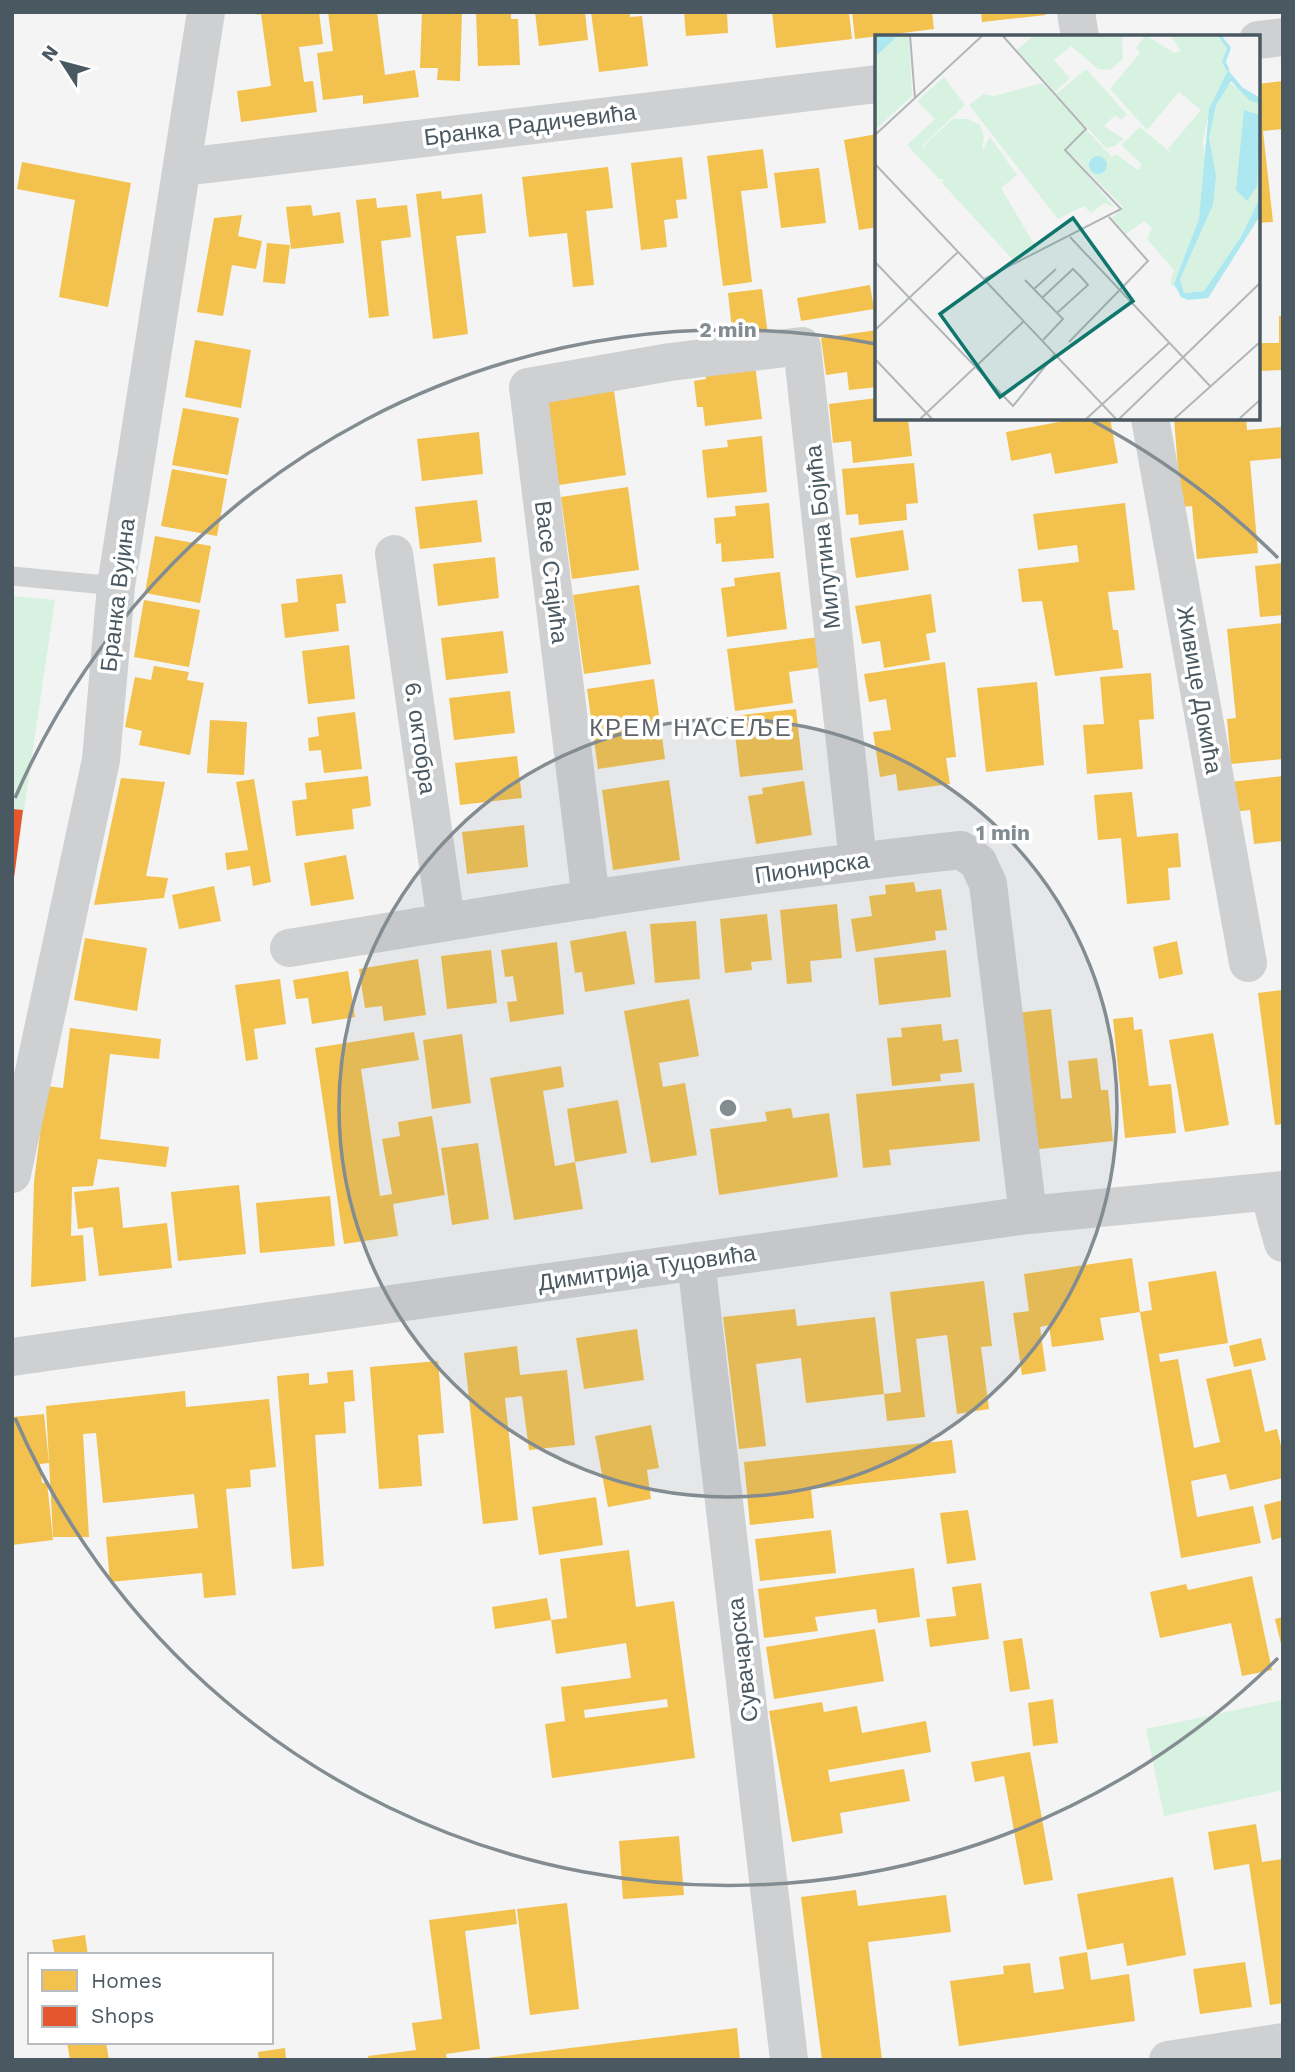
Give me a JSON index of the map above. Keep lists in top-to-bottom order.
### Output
{
  "streets": {
    "street": [
      "Бранка Радичевића",
      "Милутина Бојића",
      "Васе Стајића",
      "Бранка Вујина",
      "Живице Докића",
      "6. октобра",
      "Пионирска",
      "Димитрија Туцовића",
      "Сувачарска"
    ]
  },
  "crossings": [
    ["Бранка Радичевића", "Бранка Вујина"],
    ["Милутина Бојића", "Васе Стајића"],
    ["Милутина Бојића", "Пионирска"],
    ["Васе Стајића", "Пионирска"],
    ["6. октобра", "Пионирска"],
    ["Пионирска", "Димитрија Туцовића"],
    ["Димитрија Туцовића", "Сувачарска"]
  ],
  "districts": ["КРЕМ НАСЕЉЕ"],
  "legend": ["Homes", "Shops"],
  "north": "top left",
  "rings": ["2 min", "1 min"]
}
